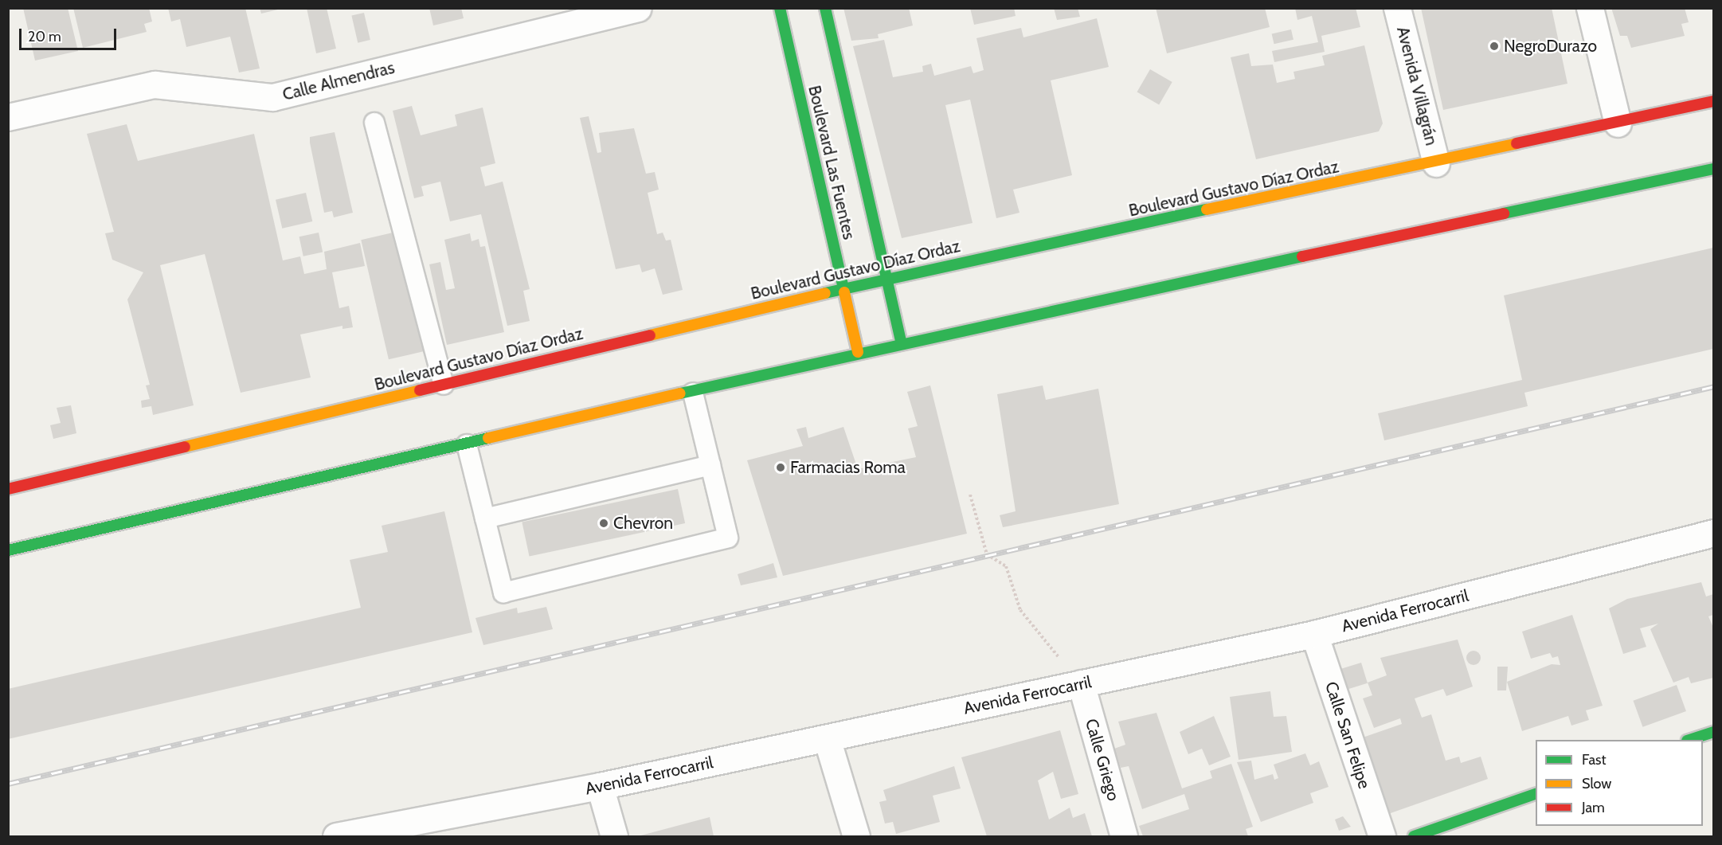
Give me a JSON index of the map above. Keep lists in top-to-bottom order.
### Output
{
  "streets": {
    "main road": ["Boulevard Las Fuentes", "Boulevard Gustavo Díaz Ordaz"],
    "street": [
      "Calle Almendras",
      "Avenida Villagrán",
      "Avenida Ferrocarril",
      "Calle San Felipe",
      "Calle Griego"
    ]
  },
  "crossings": [
    ["Avenida Villagrán", "Boulevard Gustavo Díaz Ordaz"],
    ["Boulevard Las Fuentes", "Boulevard Gustavo Díaz Ordaz"],
    ["Avenida Ferrocarril", "Calle San Felipe"],
    ["Avenida Ferrocarril", "Calle Griego"]
  ],
  "places": ["NegroDurazo", "Farmacias Roma", "Chevron"],
  "legend": ["Fast", "Slow", "Jam"],
  "scale_bar": "20 m"
}
